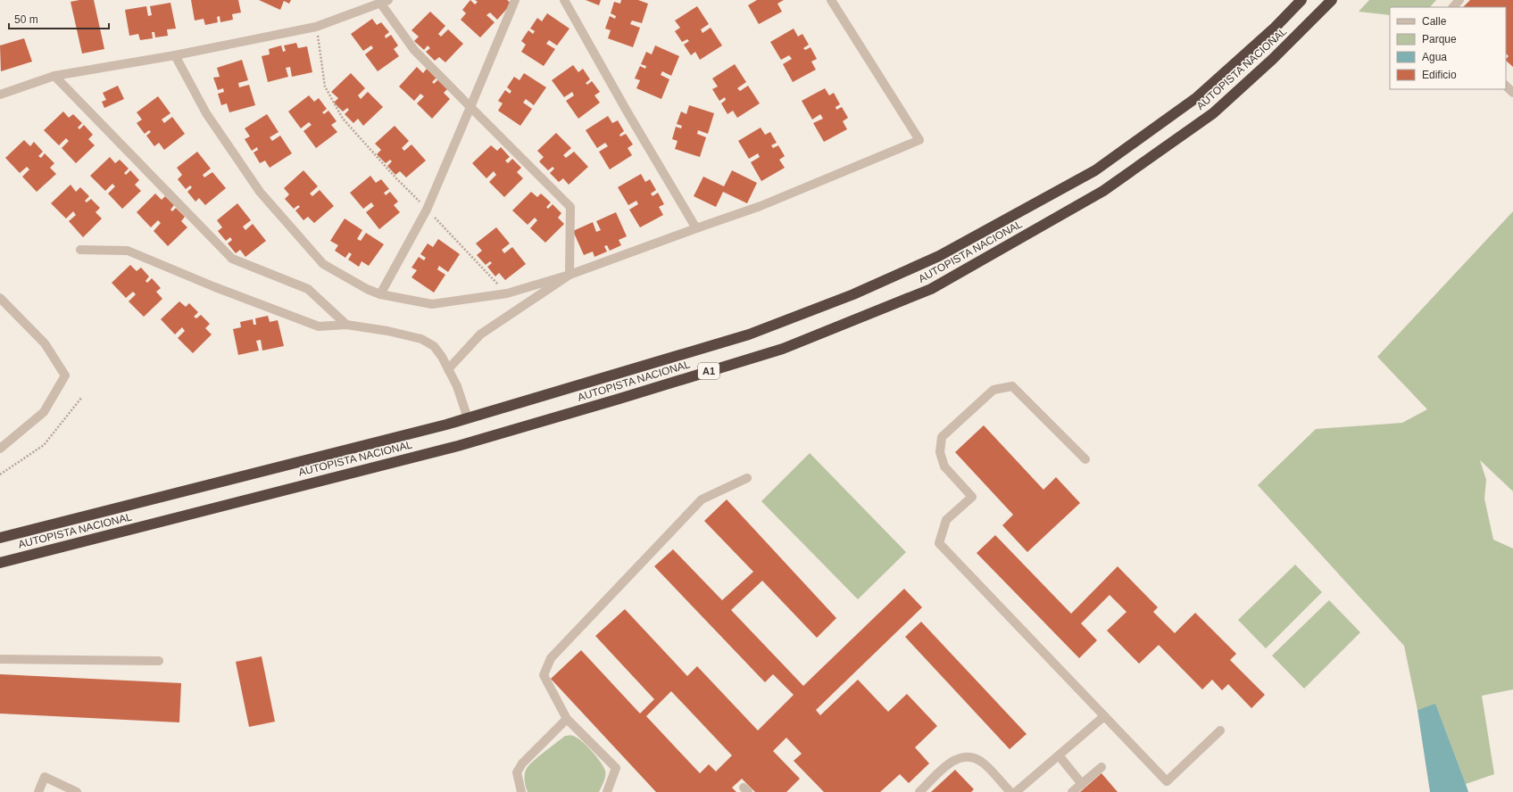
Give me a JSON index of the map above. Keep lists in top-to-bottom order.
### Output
{
  "streets": {
    "highway": ["AUTOPISTA NACIONAL", "A1"]
  },
  "legend": [
    "Calle",
    "Parque",
    "Agua",
    "Edificio"
  ],
  "scale_bar": "50 m"
}
